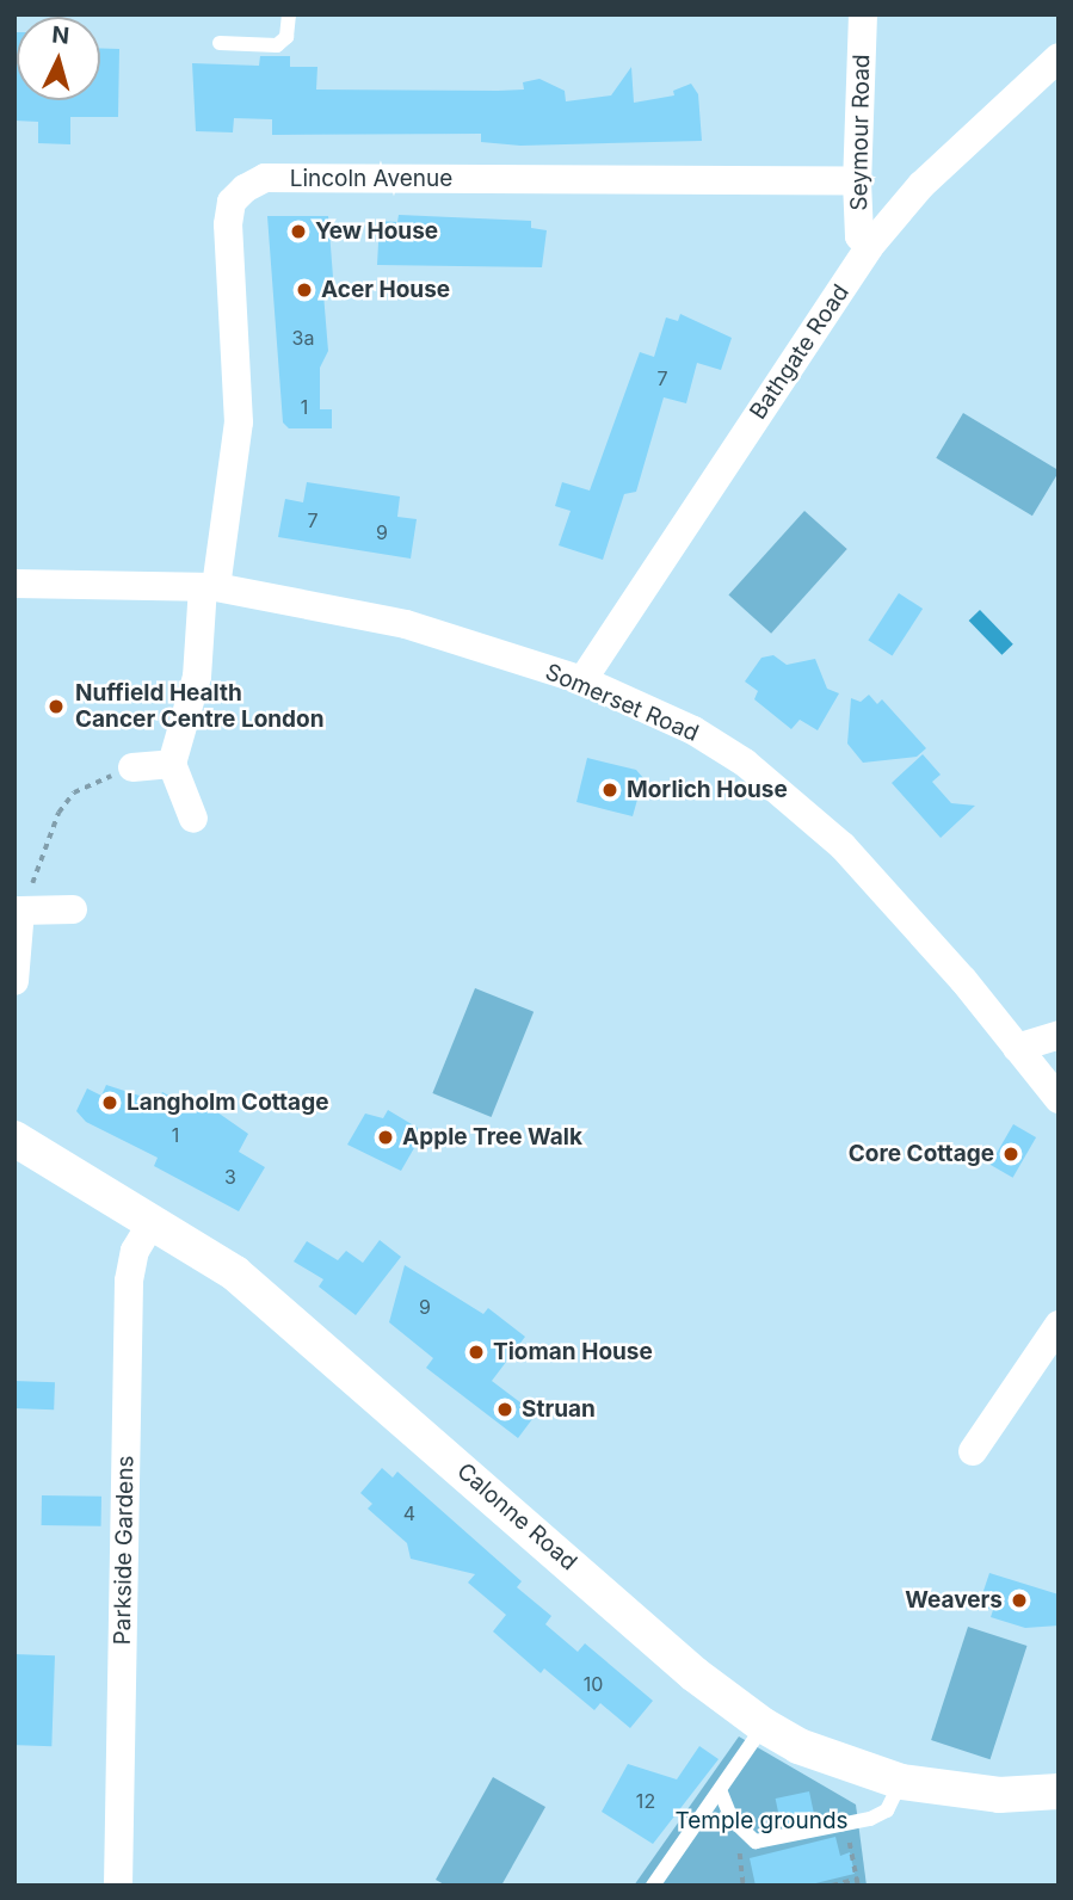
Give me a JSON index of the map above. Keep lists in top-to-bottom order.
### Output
{
  "streets": {
    "street": [
      "Seymour Road",
      "Lincoln Avenue",
      "Bathgate Road",
      "Somerset Road",
      "Calonne Road",
      "Parkside Gardens"
    ]
  },
  "crossings": [
    ["Seymour Road", "Lincoln Avenue"],
    ["Seymour Road", "Bathgate Road"],
    ["Lincoln Avenue", "Somerset Road"],
    ["Bathgate Road", "Somerset Road"],
    ["Calonne Road", "Parkside Gardens"]
  ],
  "parks": ["Temple grounds"],
  "places": [
    "Yew House",
    "Acer House",
    "Nuffield Health Cancer Centre London",
    "Morlich House",
    "Langholm Cottage",
    "Apple Tree Walk",
    "Core Cottage",
    "Tioman House",
    "Struan",
    "Weavers"
  ],
  "house_numbers": [
    "3a",
    "7",
    "1",
    "7",
    "9",
    "1",
    "3",
    "9",
    "4",
    "10",
    "12"
  ],
  "north": "top"
}
